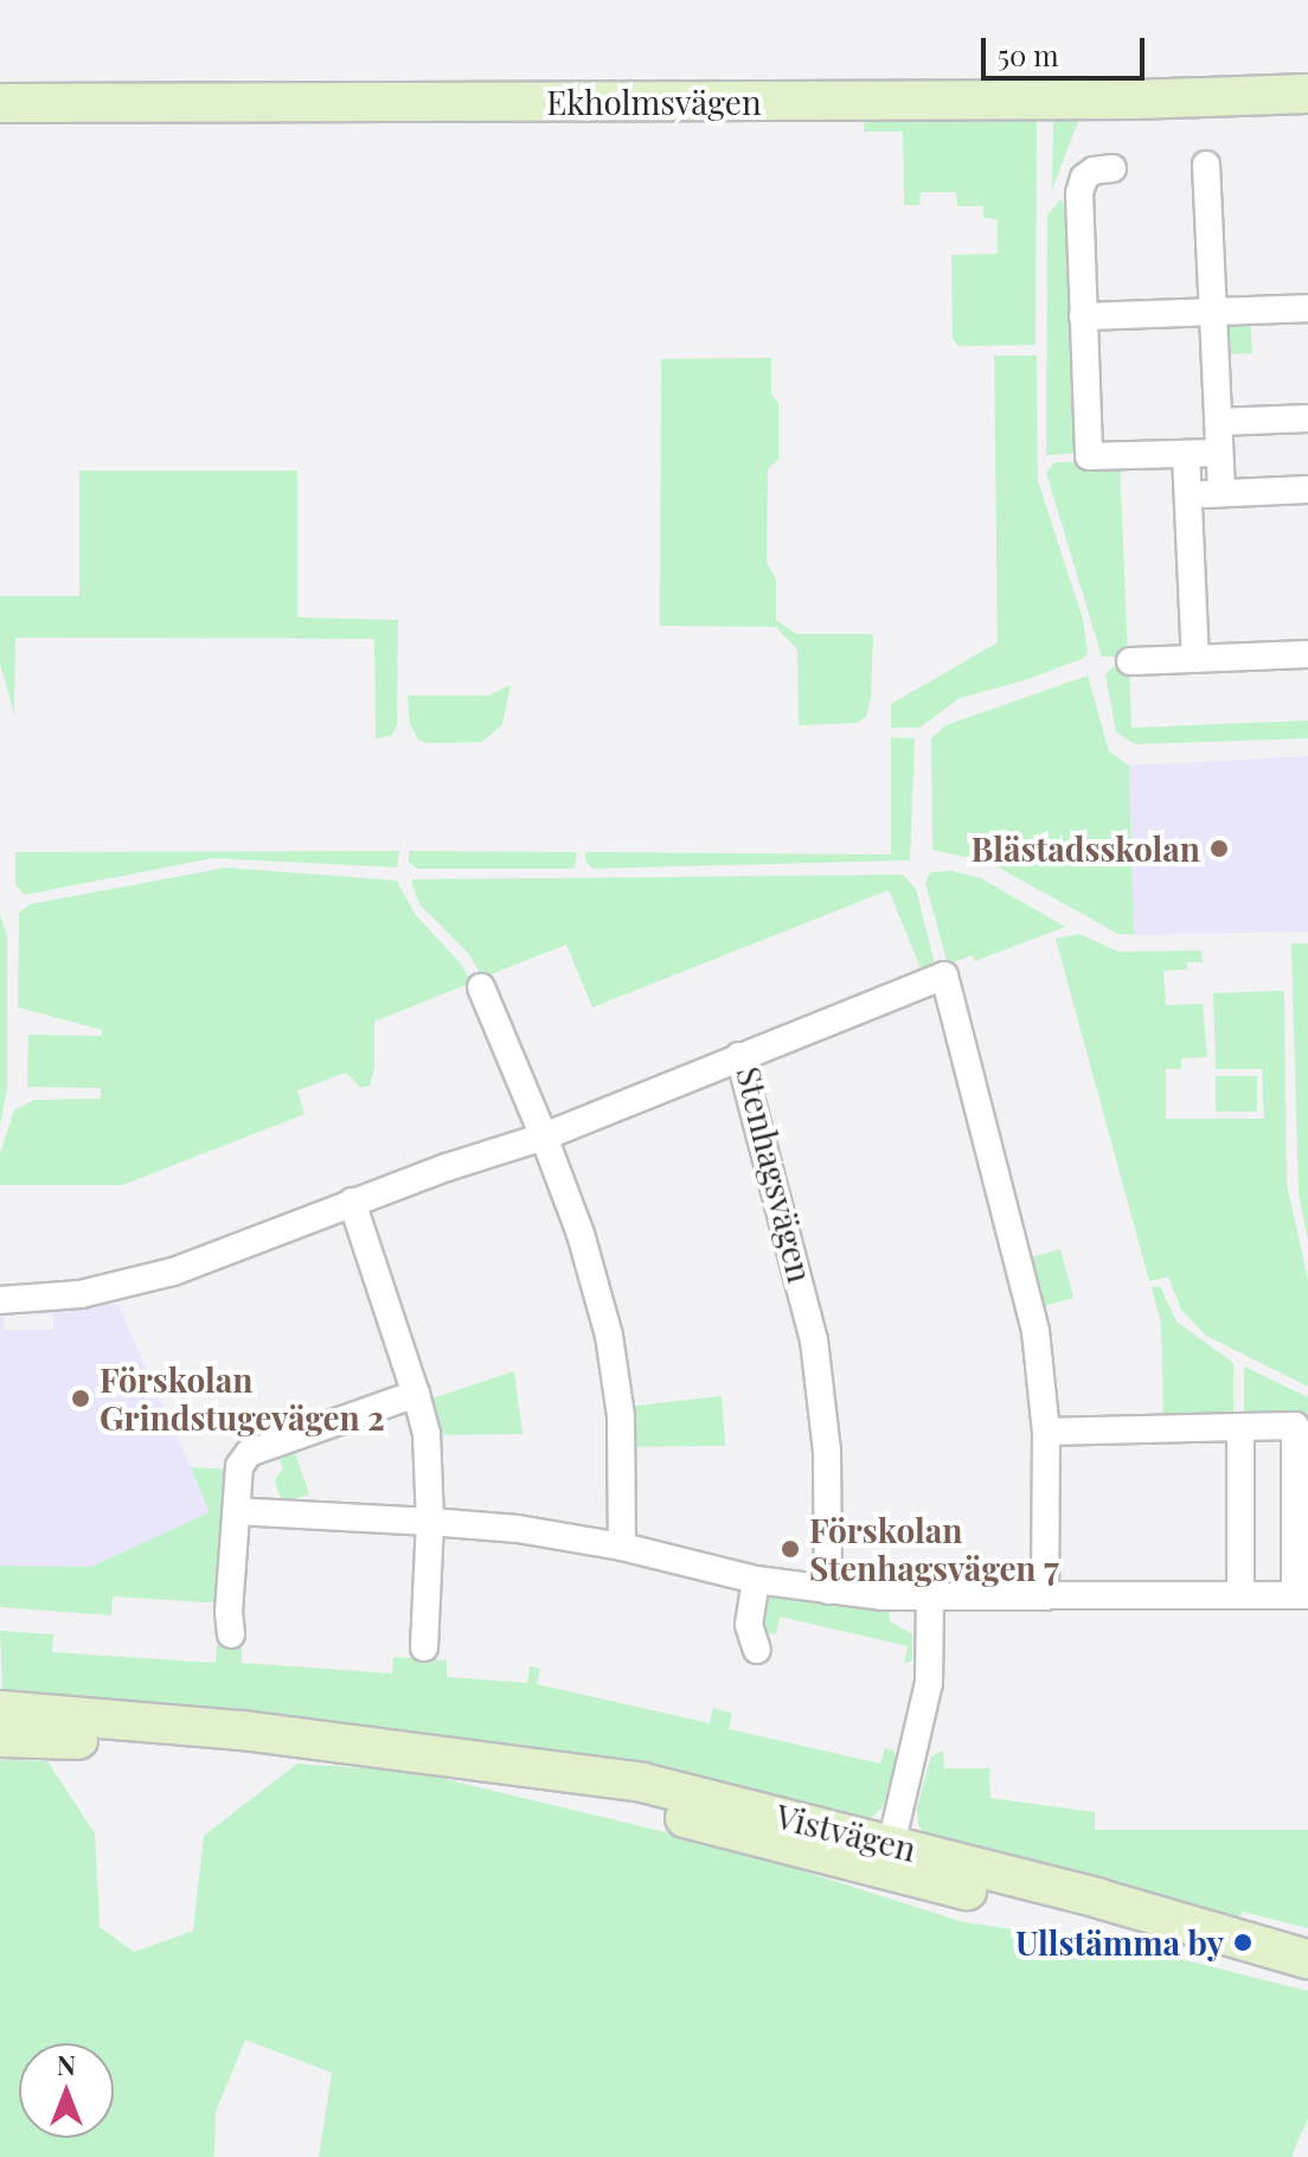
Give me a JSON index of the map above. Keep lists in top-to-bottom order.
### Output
{
  "streets": {
    "main road": ["Ekholmsvägen", "Vistvägen"],
    "street": ["Stenhagsvägen"]
  },
  "places": [
    "Blästadsskolan",
    "Förskolan Grindstugevägen 2",
    "Förskolan Stenhagsvägen 7",
    "Ullstämma by"
  ],
  "scale_bar": "50 m",
  "north": "top"
}
